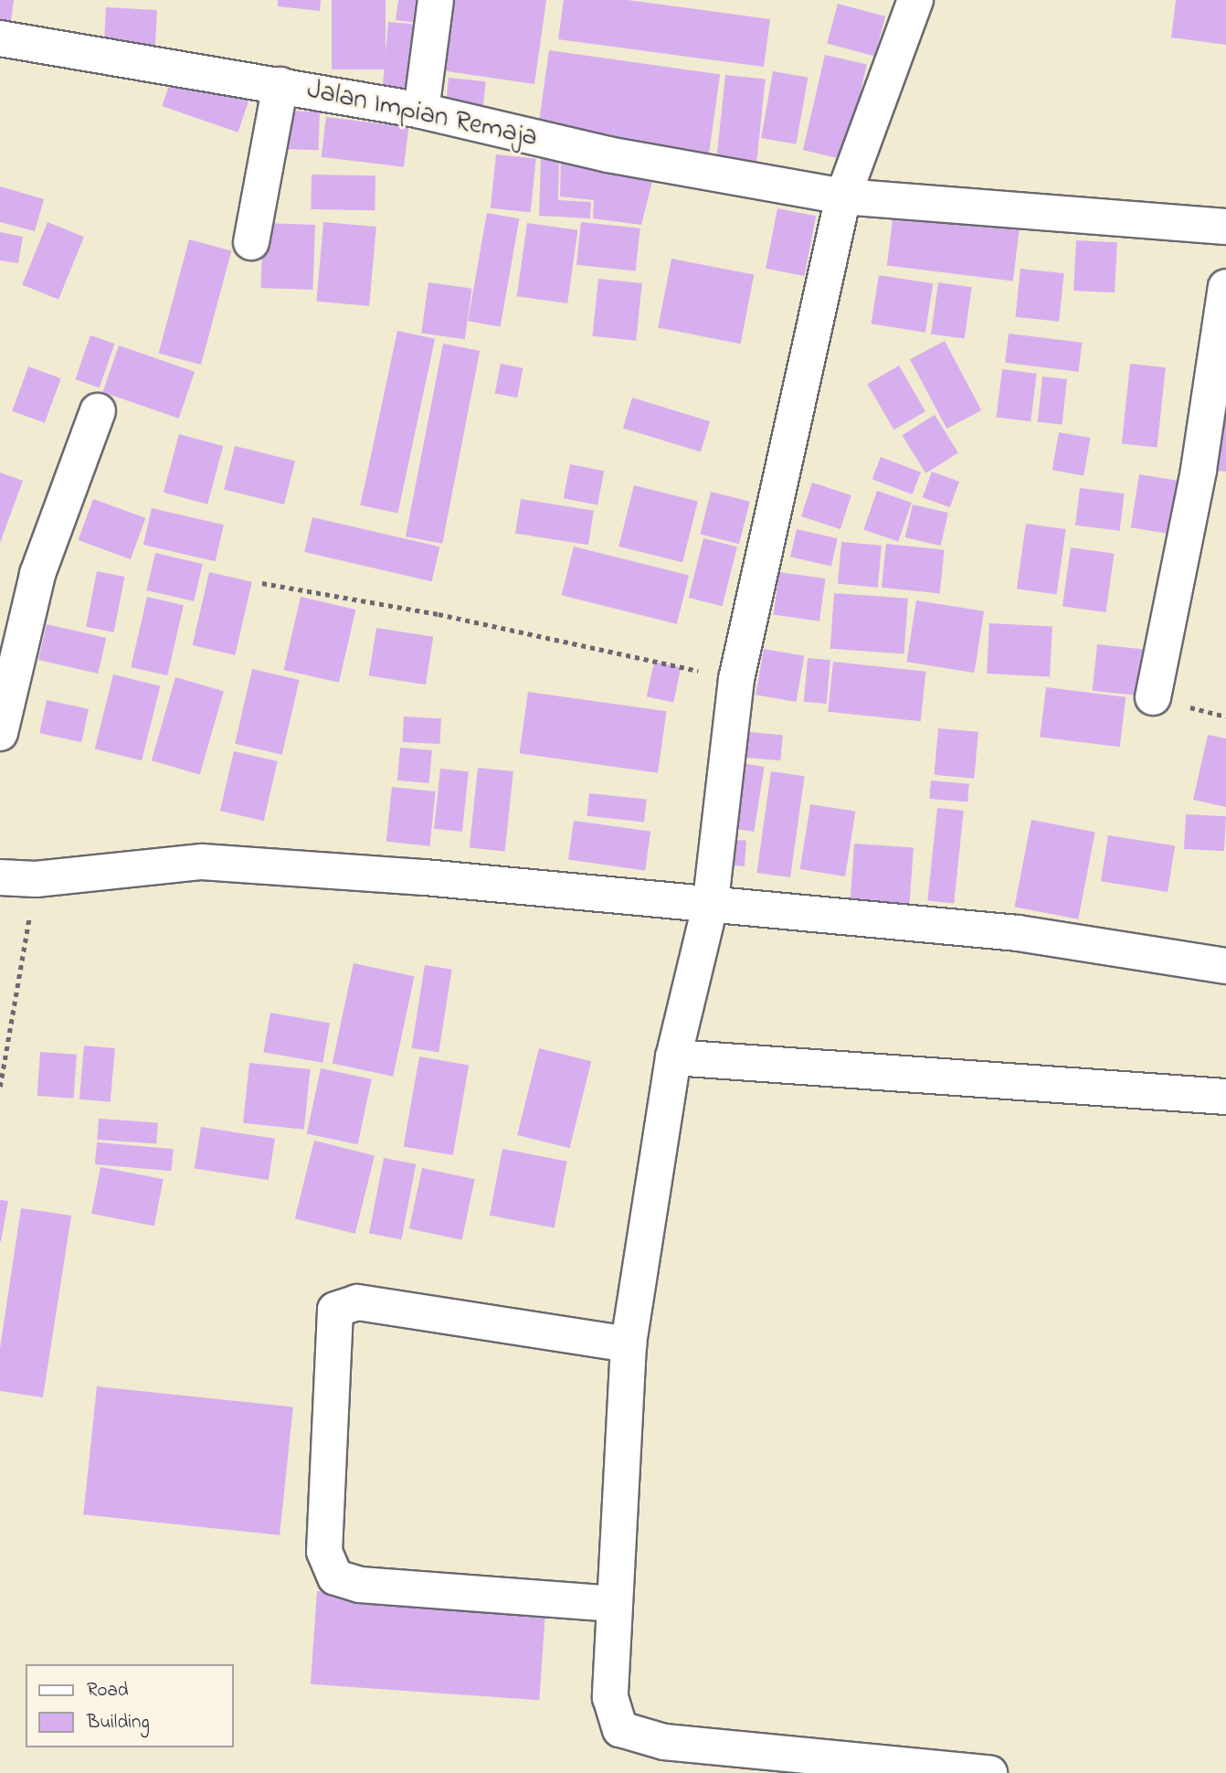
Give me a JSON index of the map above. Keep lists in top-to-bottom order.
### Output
{
  "streets": {
    "street": ["Jalan Impian Remaja"]
  },
  "legend": ["Road", "Building"]
}
